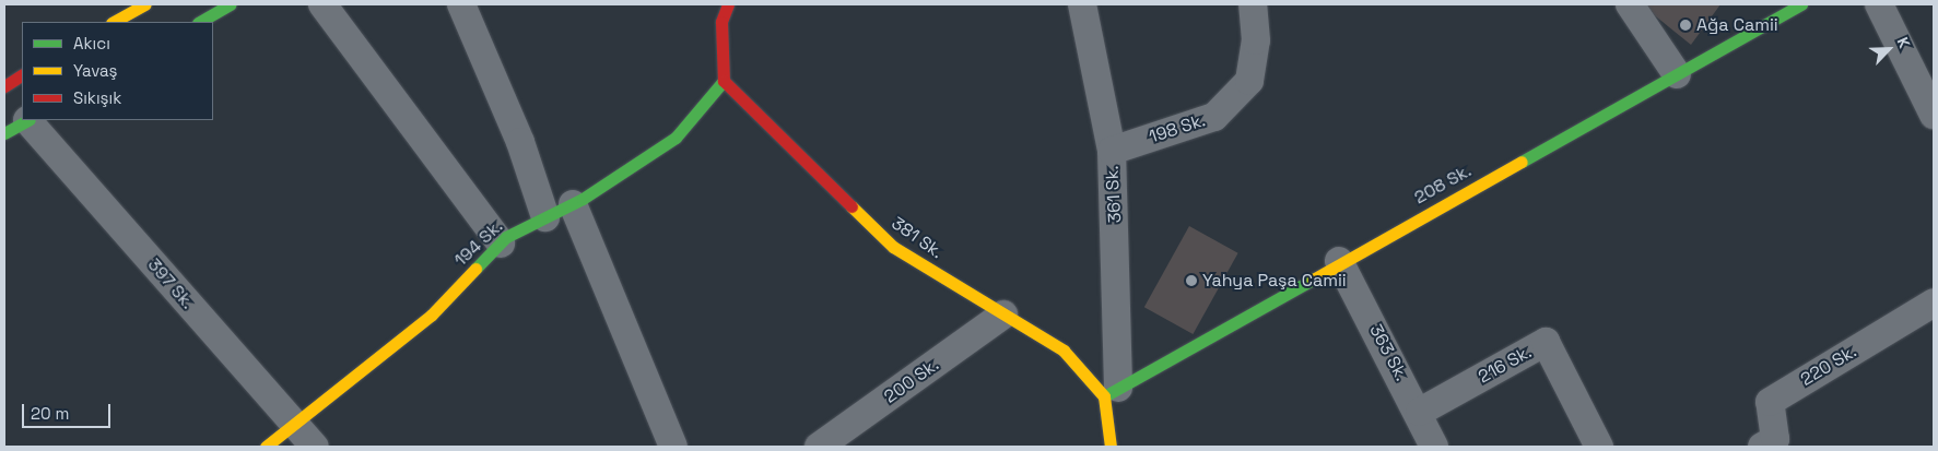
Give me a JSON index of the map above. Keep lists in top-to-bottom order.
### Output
{
  "streets": {
    "street": [
      "198 Sk.",
      "208 Sk.",
      "361 Sk.",
      "381 Sk.",
      "194 Sk.",
      "397 Sk.",
      "363 Sk.",
      "216 Sk.",
      "220 Sk.",
      "200 Sk."
    ]
  },
  "crossings": [
    ["198 Sk.", "361 Sk."],
    ["208 Sk.", "361 Sk."],
    ["208 Sk.", "381 Sk."],
    ["208 Sk.", "363 Sk."],
    ["361 Sk.", "381 Sk."],
    ["381 Sk.", "194 Sk."],
    ["381 Sk.", "200 Sk."],
    ["194 Sk.", "397 Sk."],
    ["363 Sk.", "216 Sk."]
  ],
  "places": ["Ağa Camii", "Yahya Paşa Camii"],
  "legend": ["Akıcı", "Yavaş", "Sıkışık"],
  "scale_bar": "20 m",
  "north": "top right"
}
